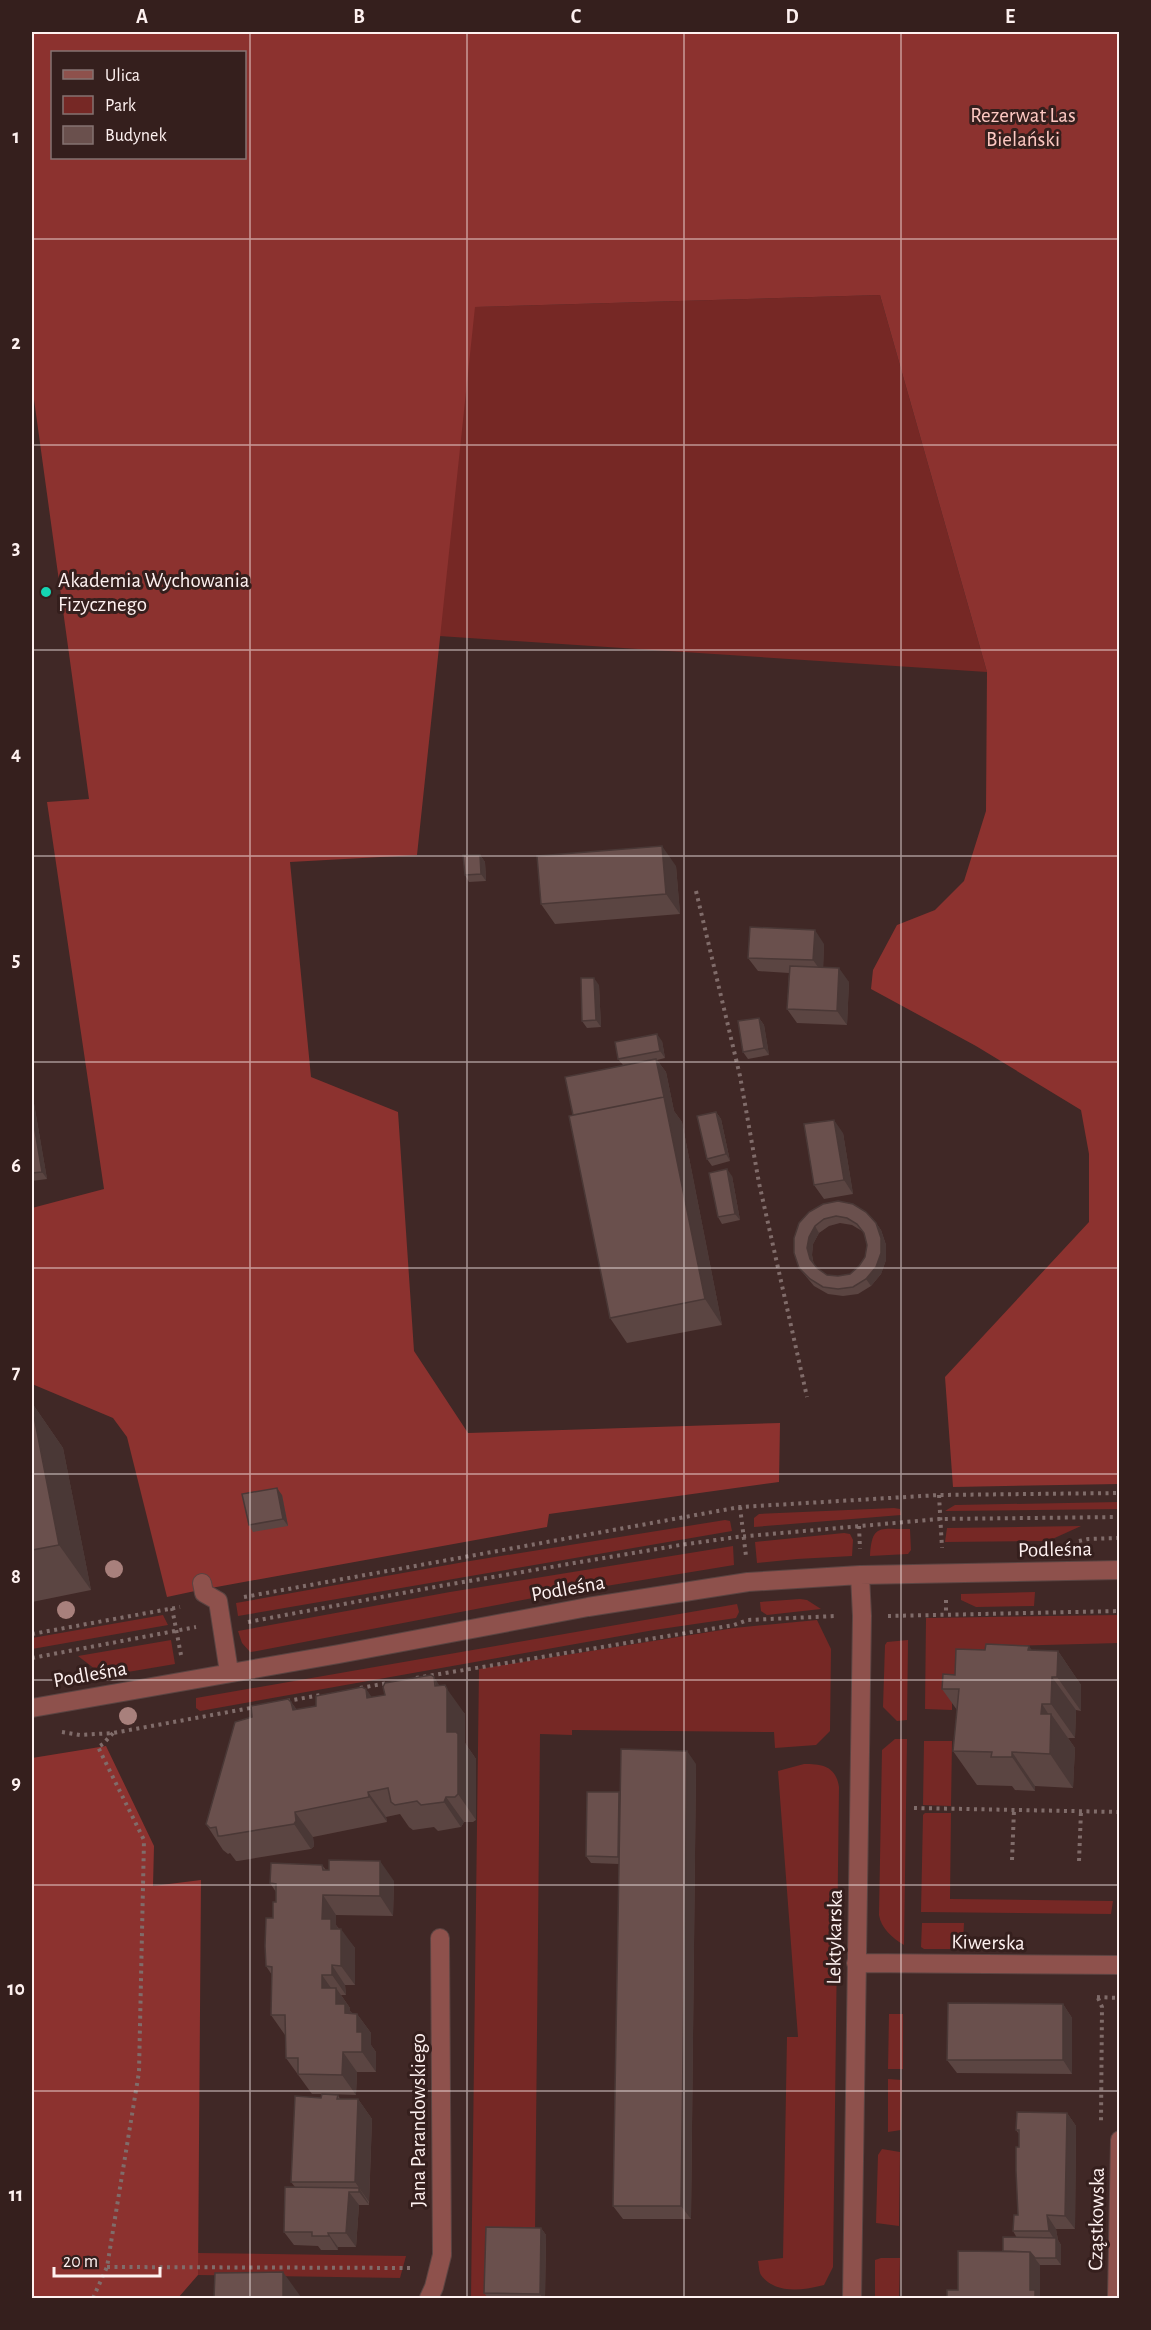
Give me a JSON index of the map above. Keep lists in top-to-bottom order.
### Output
{
  "streets": {
    "street": [
      "Podleśna",
      "Lektykarska",
      "Kiwerska",
      "Jana Parandowskiego",
      "Cząstkowska"
    ]
  },
  "crossings": [
    ["Podleśna", "Lektykarska"],
    ["Lektykarska", "Kiwerska"]
  ],
  "parks": ["Rezerwat Las Bielański"],
  "places": ["Akademia Wychowania Fizycznego"],
  "legend": ["Ulica", "Park", "Budynek"],
  "scale_bar": "20 m",
  "grid": {
    "columns": [
      "A",
      "B",
      "C",
      "D",
      "E"
    ],
    "rows": [
      "1",
      "2",
      "3",
      "4",
      "5",
      "6",
      "7",
      "8",
      "9",
      "10",
      "11"
    ]
  }
}
